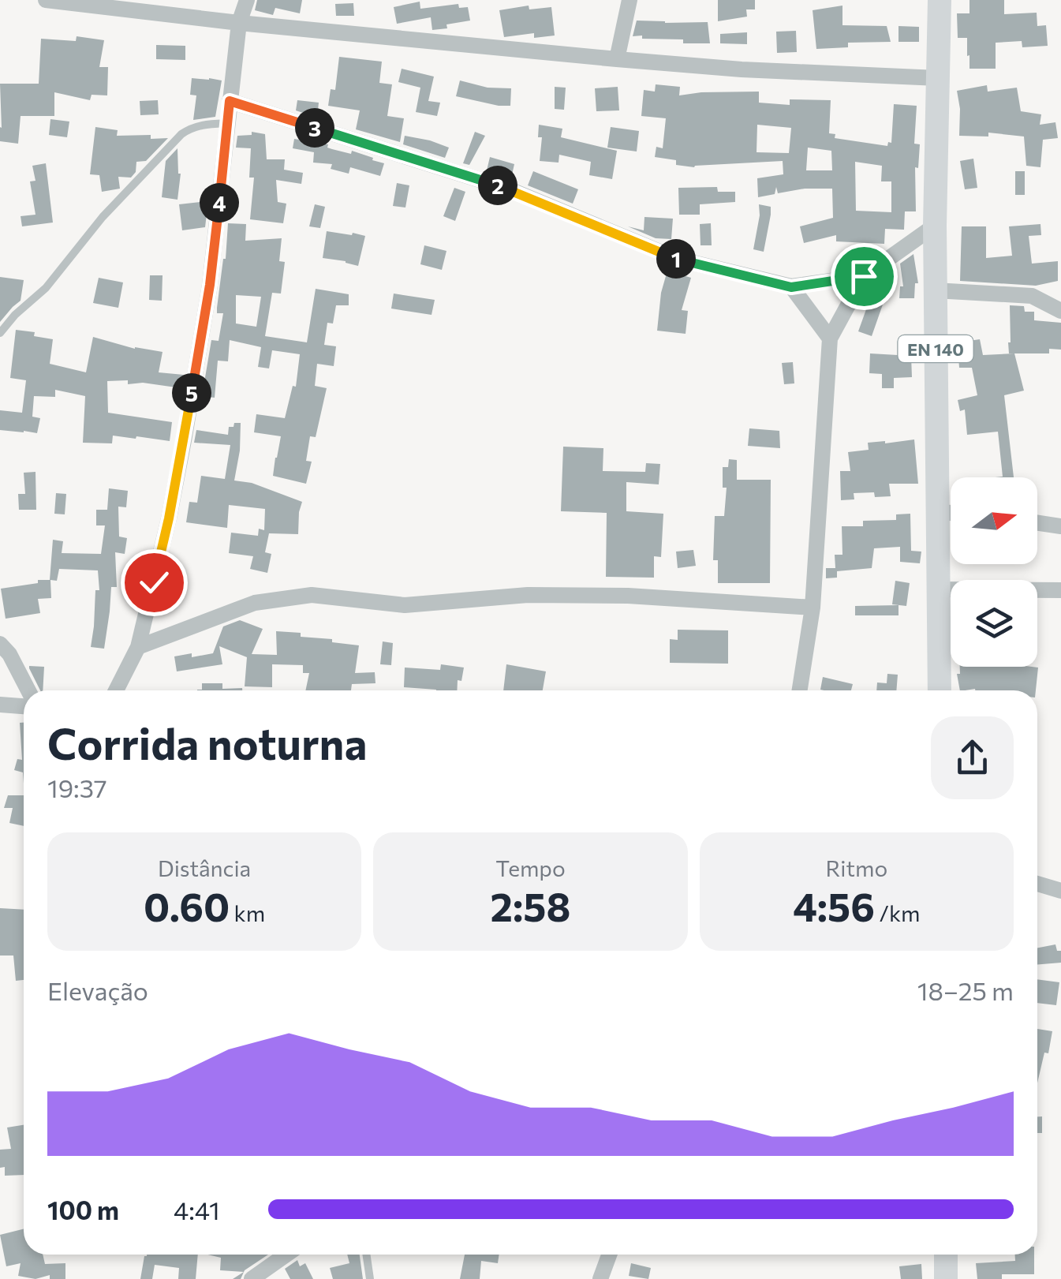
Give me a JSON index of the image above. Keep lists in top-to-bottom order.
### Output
{
  "streets": {
    "main road": ["EN 140"]
  },
  "north": "right",
  "page": {
    "pins": [
      "3",
      "2",
      "4",
      "1",
      "5"
    ],
    "heading": ["Corrida noturna", "19:37"],
    "stats": [
      ["Distância", "0.60 km"],
      ["Tempo", "2:58"],
      ["Ritmo", "4:56 /km"]
    ],
    "chart": ["Elevação", "18–25 m"],
    "list": [
      {
        "name": "100 m",
        "note": "4:41"
      }
    ]
  }
}
